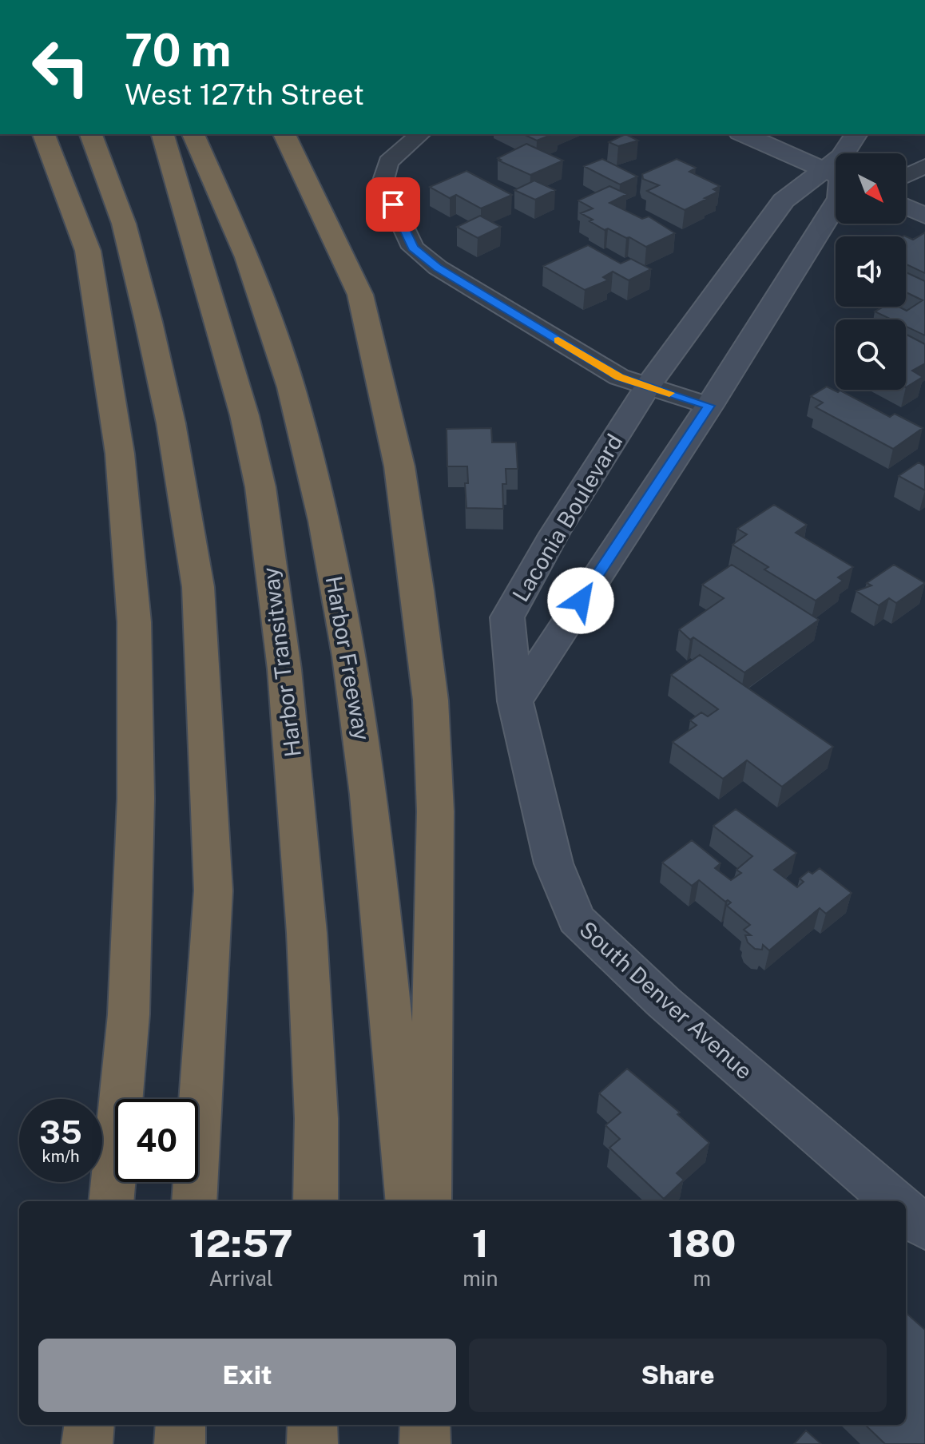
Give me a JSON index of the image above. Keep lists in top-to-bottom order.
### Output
{
  "streets": {
    "highway": ["Harbor Freeway", "Harbor Transitway"],
    "street": ["Laconia Boulevard", "South Denver Avenue"]
  },
  "crossings": [
    ["Laconia Boulevard", "South Denver Avenue"]
  ],
  "north": "bottom right",
  "page": {
    "turn": ["70 m", "West 127th Street"],
    "speed": "35 km/h",
    "limit": "40",
    "eta": [
      "12:57",
      "Arrival",
      "1",
      "min",
      "180",
      "m"
    ],
    "buttons": ["Exit", "Share"]
  }
}
